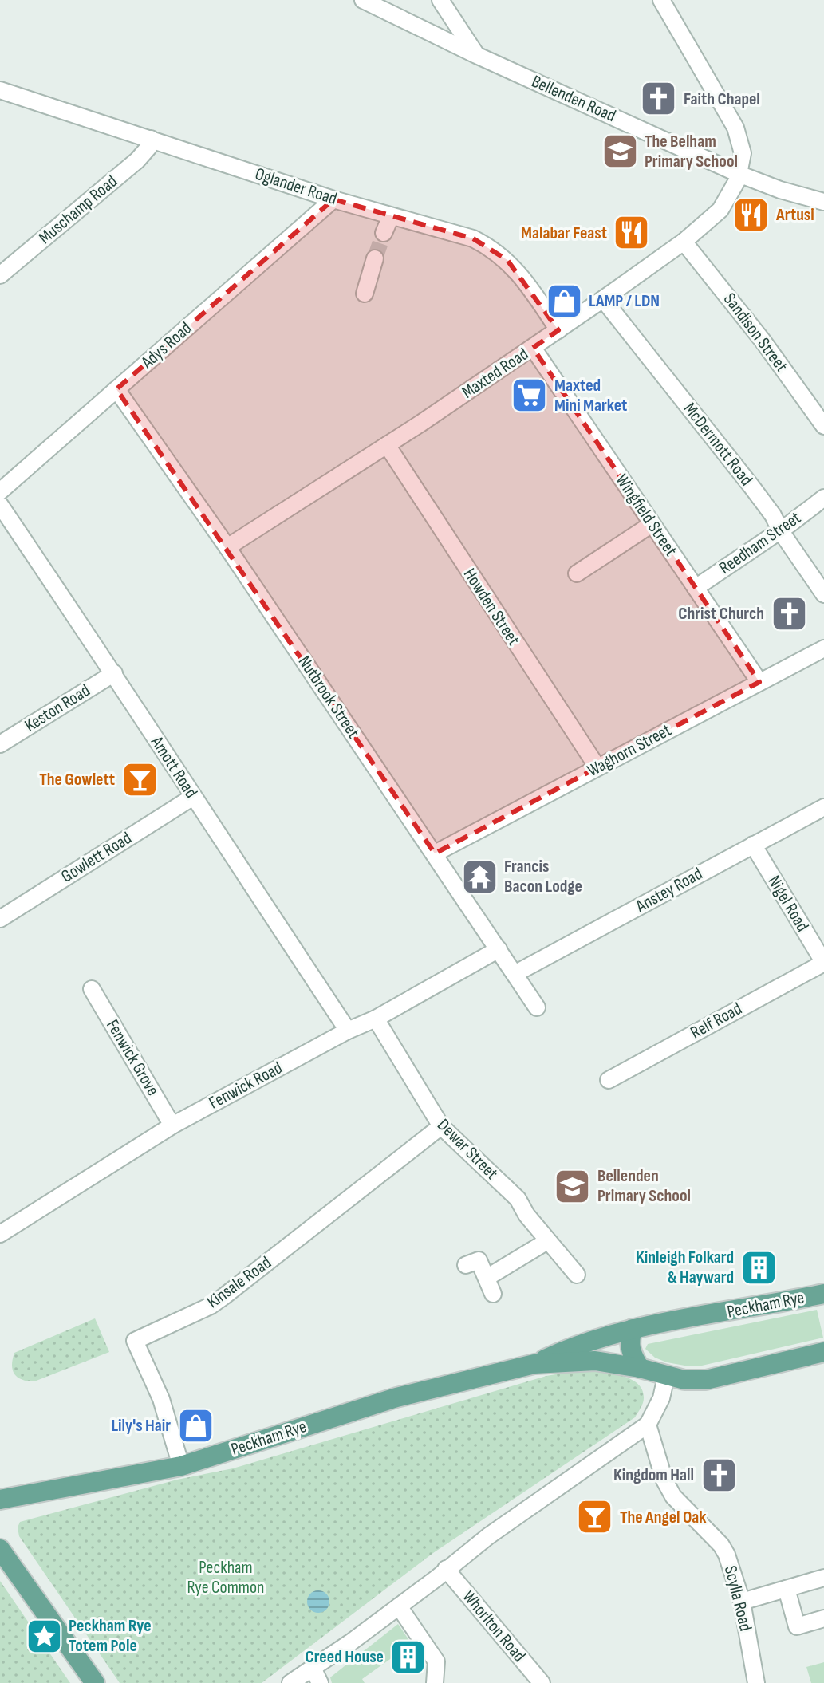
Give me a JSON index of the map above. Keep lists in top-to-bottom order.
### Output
{
  "streets": {
    "main road": ["Peckham Rye"],
    "street": [
      "Bellenden Road",
      "Oglander Road",
      "Muschamp Road",
      "Sandison Street",
      "Adys Road",
      "Maxted Road",
      "McDermott Road",
      "Wingfield Street",
      "Reedham Street",
      "Howden Street",
      "Nutbrook Street",
      "Keston Road",
      "Waghorn Street",
      "Amott Road",
      "Gowlett Road",
      "Anstey Road",
      "Nigel Road",
      "Relf Road",
      "Fenwick Grove",
      "Fenwick Road",
      "Dewar Street",
      "Kinsale Road",
      "Scylla Road",
      "Whorlton Road"
    ]
  },
  "crossings": [
    ["Bellenden Road", "Maxted Road"],
    ["Oglander Road", "Muschamp Road"],
    ["Oglander Road", "Adys Road"],
    ["Oglander Road", "Maxted Road"],
    ["Sandison Street", "Maxted Road"],
    ["Adys Road", "Nutbrook Street"],
    ["Maxted Road", "McDermott Road"],
    ["Maxted Road", "Wingfield Street"],
    ["Maxted Road", "Howden Street"],
    ["Maxted Road", "Nutbrook Street"],
    ["McDermott Road", "Reedham Street"],
    ["Wingfield Street", "Reedham Street"],
    ["Wingfield Street", "Waghorn Street"],
    ["Howden Street", "Waghorn Street"],
    ["Nutbrook Street", "Waghorn Street"],
    ["Nutbrook Street", "Anstey Road"],
    ["Nutbrook Street", "Fenwick Road"],
    ["Keston Road", "Amott Road"],
    ["Amott Road", "Gowlett Road"],
    ["Amott Road", "Fenwick Road"],
    ["Anstey Road", "Nigel Road"],
    ["Nigel Road", "Relf Road"],
    ["Fenwick Grove", "Fenwick Road"],
    ["Fenwick Road", "Dewar Street"],
    ["Dewar Street", "Kinsale Road"],
    ["Kinsale Road", "Peckham Rye"]
  ],
  "parks": ["Peckham Rye Common"],
  "places": {
    "church": ["Faith Chapel", "Christ Church", "Kingdom Hall"],
    "school or university": ["The Belham Primary School", "Bellenden Primary School"],
    "restaurant": ["Artusi", "Malabar Feast"],
    "shop": ["LAMP / LDN", "Lily's Hair"],
    "supermarket": ["Maxted Mini Market"],
    "bar": ["The Gowlett", "The Angel Oak"],
    "temple": ["Francis Bacon Lodge"],
    "building": ["Kinleigh Folkard & Hayward", "Creed House"],
    "place": ["Peckham Rye Totem Pole"]
  }
}
